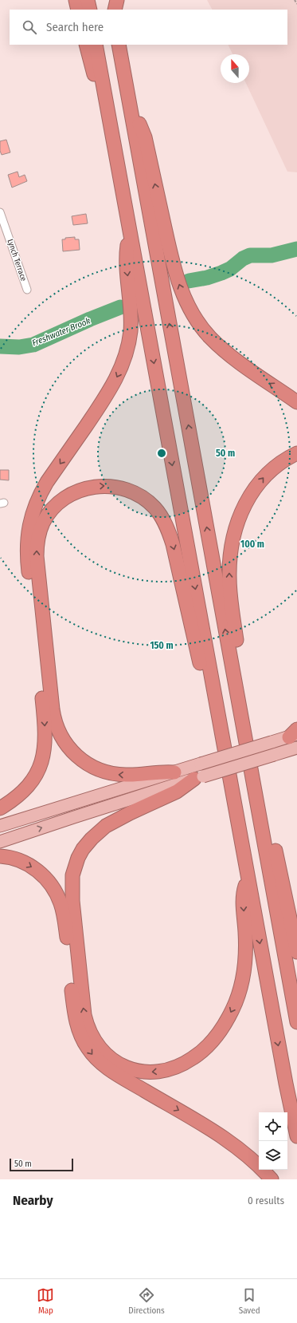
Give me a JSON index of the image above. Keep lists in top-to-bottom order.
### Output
{
  "streets": {
    "street": ["Lynch Terrace"]
  },
  "water": ["Freshwater Brook"],
  "scale_bar": "50 m",
  "north": "top",
  "page": {
    "search": "Search here",
    "scale": "50 m",
    "heading": ["Nearby", "0 results"],
    "nav": ["Map", "Directions", "Saved"]
  },
  "rings": ["50 m", "100 m", "150 m"]
}
